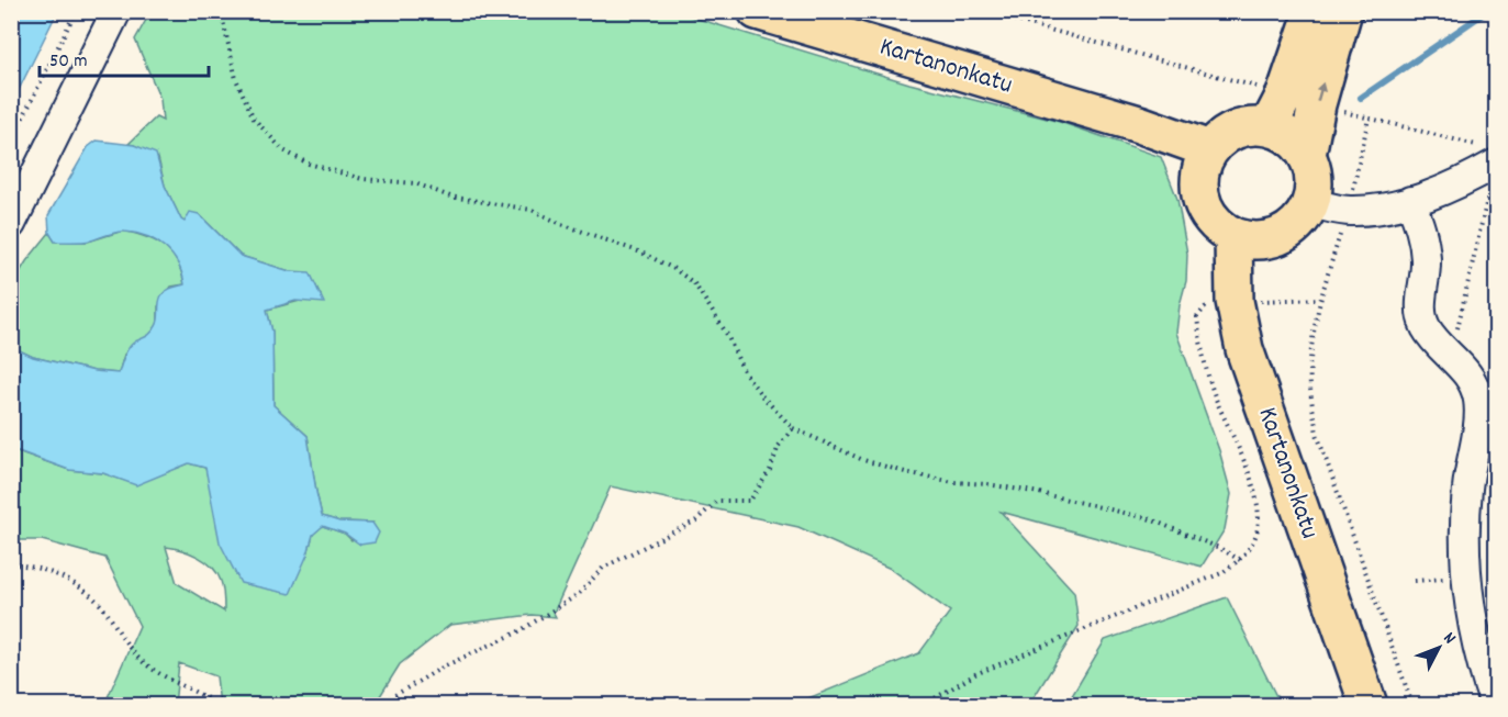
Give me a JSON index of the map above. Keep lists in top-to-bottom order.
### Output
{
  "streets": {
    "main road": ["Kartanonkatu"]
  },
  "scale_bar": "50 m",
  "north": "top right"
}
